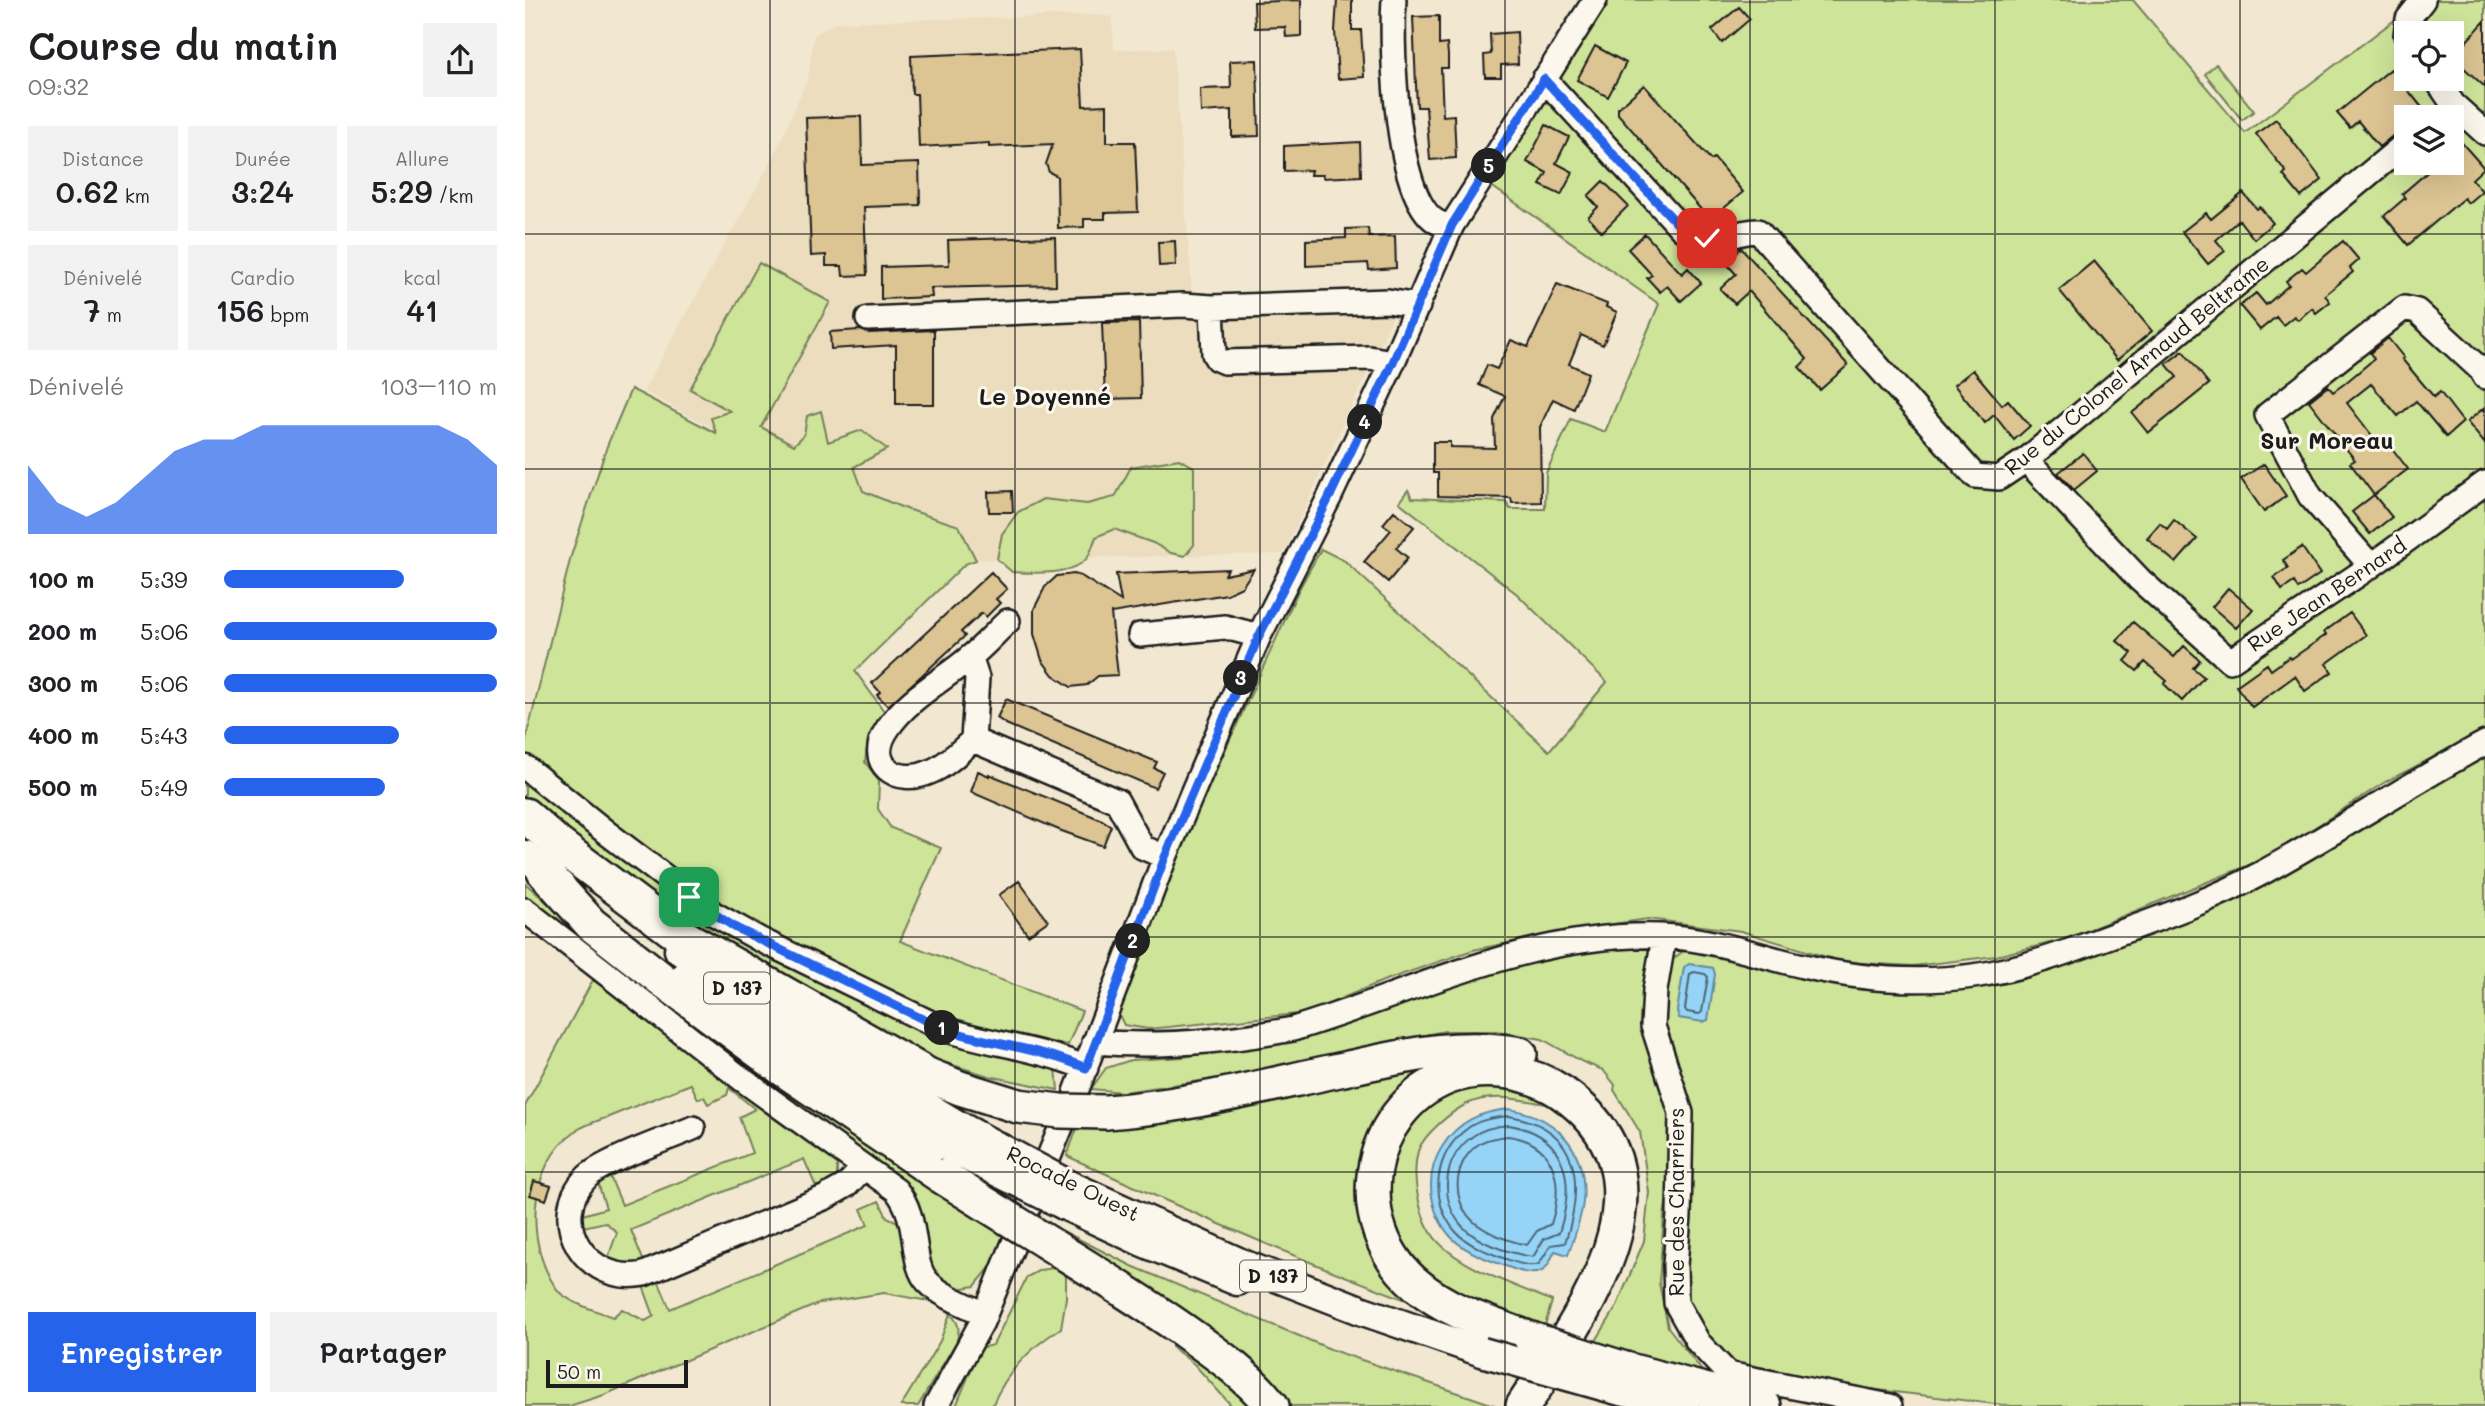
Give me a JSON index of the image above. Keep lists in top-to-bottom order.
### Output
{
  "streets": {
    "main road": ["D 137", "Rocade Ouest"],
    "street": ["Rue du Colonel Arnaud Beltrame", "Rue Jean Bernard", "Rue des Charriers"]
  },
  "crossings": [
    ["Rue du Colonel Arnaud Beltrame", "Rue Jean Bernard"]
  ],
  "districts": ["Le Doyenné", "Sur Moreau"],
  "scale_bar": "50 m",
  "page": {
    "heading": ["Course du matin", "09:32"],
    "stats": [
      ["Distance", "0.62 km"],
      ["Durée", "3:24"],
      ["Allure", "5:29 /km"],
      ["Dénivelé", "7 m"],
      ["Cardio", "156 bpm"],
      ["kcal", "41"]
    ],
    "pins": [
      "5",
      "4",
      "3",
      "2",
      "1"
    ],
    "chart": ["Dénivelé", "103–110 m"],
    "list": [
      {
        "name": "100 m",
        "note": "5:39"
      },
      {
        "name": "200 m",
        "note": "5:06"
      },
      {
        "name": "300 m",
        "note": "5:06"
      },
      {
        "name": "400 m",
        "note": "5:43"
      },
      {
        "name": "500 m",
        "note": "5:49"
      }
    ],
    "buttons": ["Enregistrer", "Partager"],
    "scale": "50 m"
  }
}
